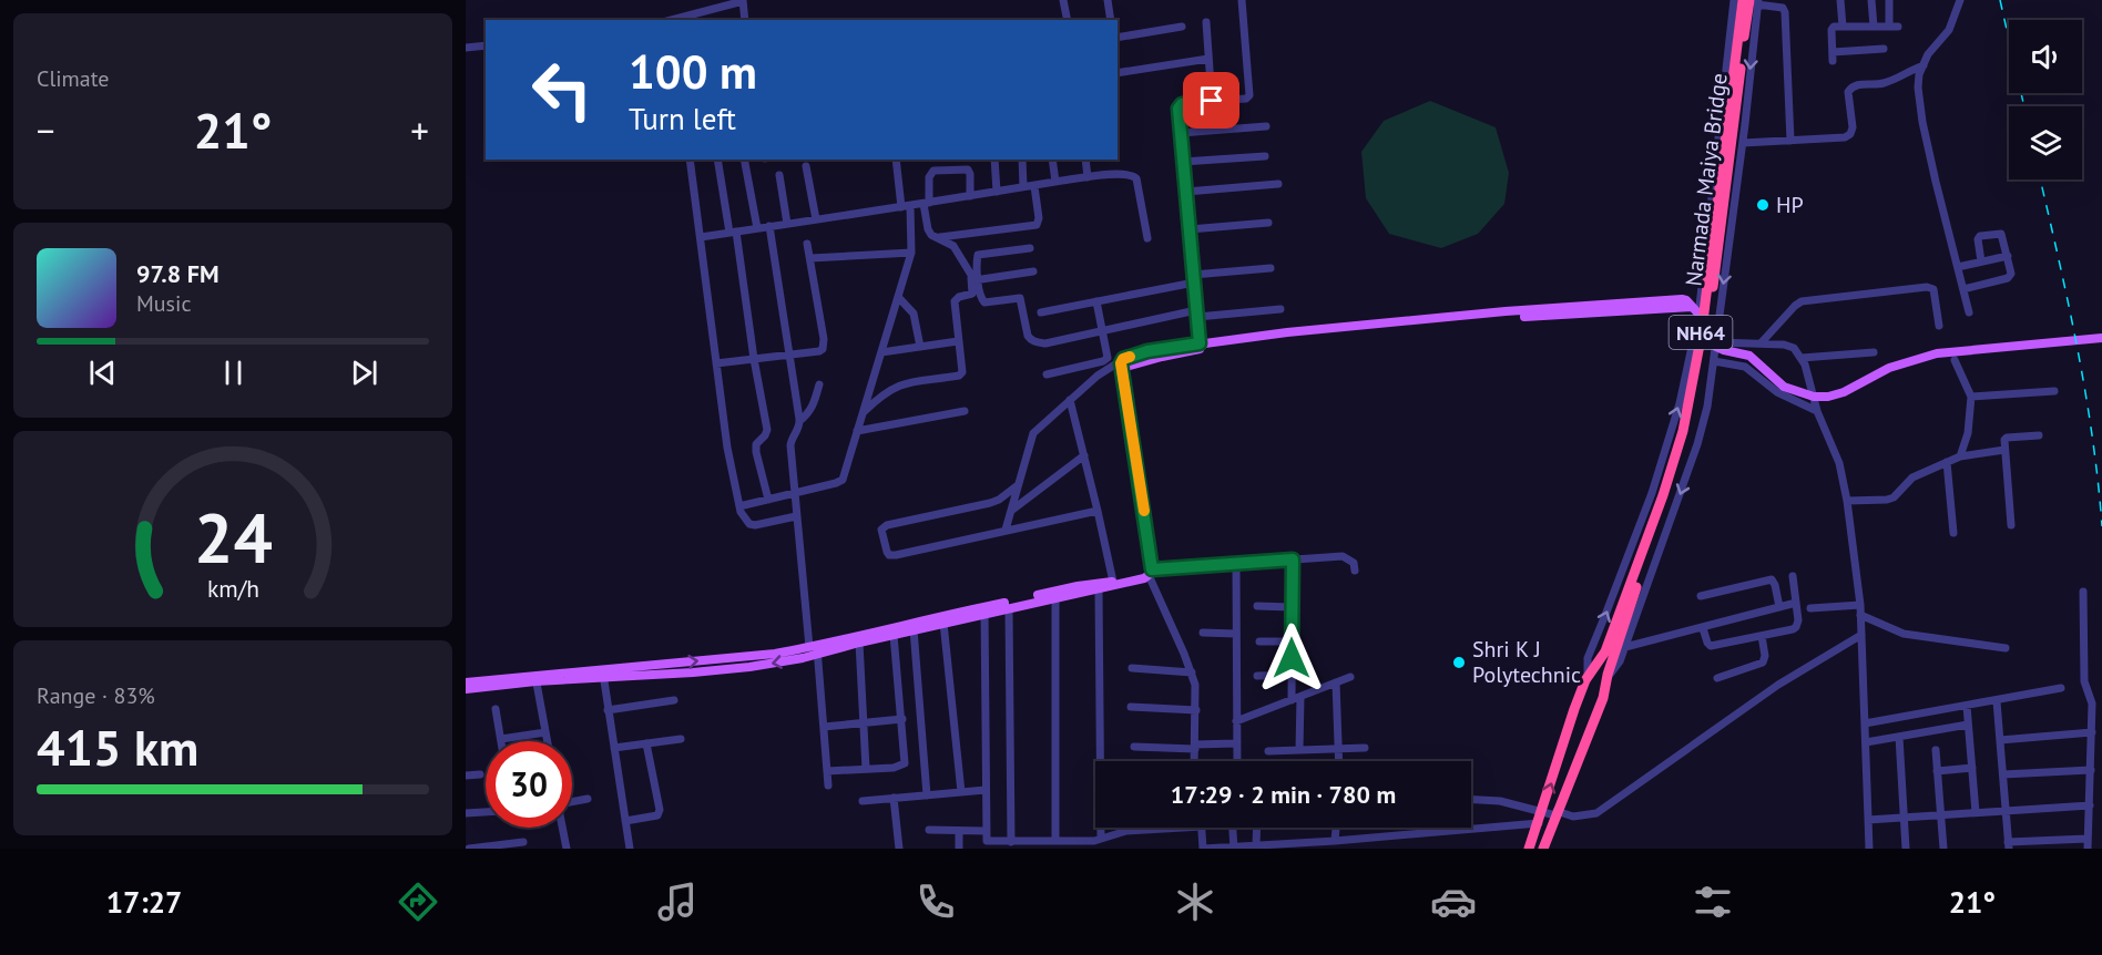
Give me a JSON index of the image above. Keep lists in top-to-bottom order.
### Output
{
  "streets": {
    "highway": ["Narmada Maiya Bridge", "NH64"]
  },
  "crossings": [
    ["Narmada Maiya Bridge", "NH64"]
  ],
  "places": ["HP", "Shri K J Polytechnic"],
  "page": {
    "tile": [
      "Climate",
      ["Range · 83%", "415 km"]
    ],
    "turn": ["100 m", "Turn left"],
    "heat": ["−", "21°", "+"],
    "song": ["97.8 FM", "Music"],
    "limit": "30",
    "trip": "17:29 · 2 min · 780 m",
    "tabs": ["17:27", "21°"],
    "gauge": ["24", "km/h"]
  }
}
